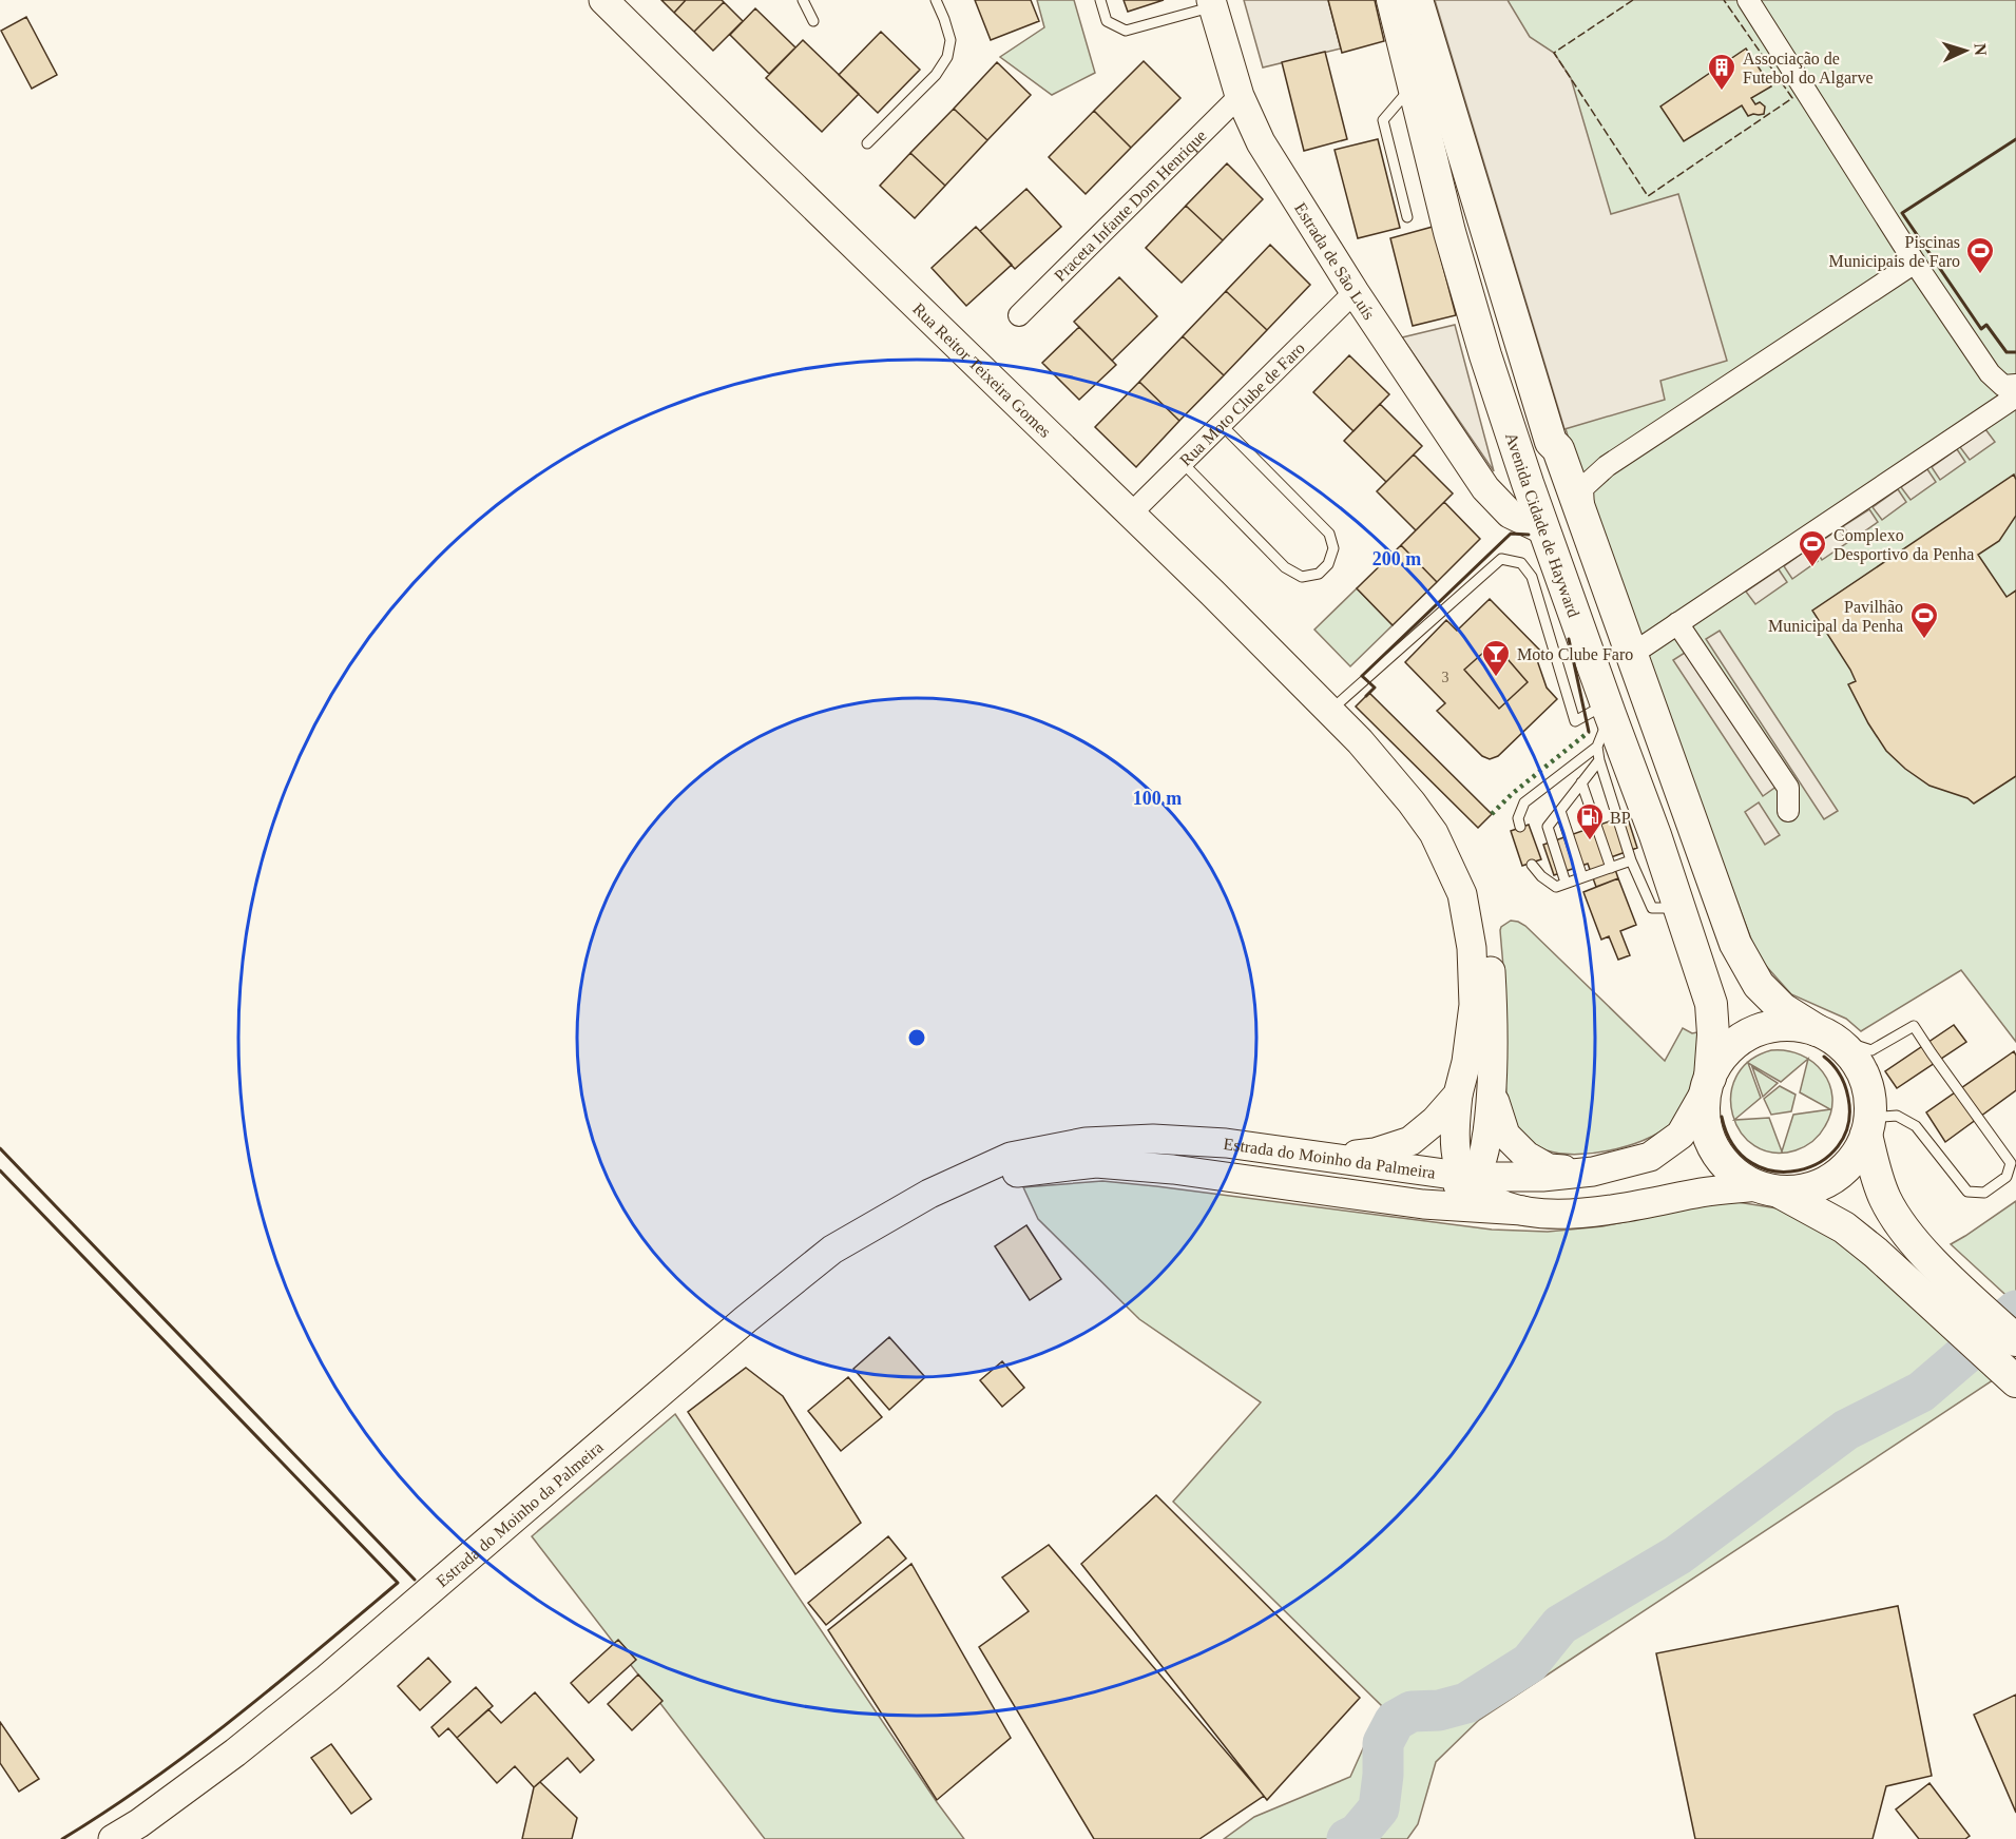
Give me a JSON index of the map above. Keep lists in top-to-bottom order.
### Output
{
  "streets": {
    "main road": ["Avenida Cidade de Hayward"],
    "street": [
      "Praceta Infante Dom Henrique",
      "Estrada de São Luís",
      "Rua Reitor Teixeira Gomes",
      "Rua Moto Clube de Faro",
      "Estrada do Moinho da Palmeira"
    ]
  },
  "crossings": [
    ["Praceta Infante Dom Henrique", "Estrada de São Luís"],
    ["Estrada de São Luís", "Rua Moto Clube de Faro"],
    ["Estrada de São Luís", "Avenida Cidade de Hayward"],
    ["Rua Reitor Teixeira Gomes", "Rua Moto Clube de Faro"],
    ["Avenida Cidade de Hayward", "Estrada do Moinho da Palmeira"]
  ],
  "places": {
    "building": ["Associação de Futebol do Algarve"],
    "sports": ["Piscinas Municipais de Faro", "Complexo Desportivo da Penha", "Pavilhão Municipal da Penha"],
    "bar": ["Moto Clube Faro"],
    "fuel station": ["BP"]
  },
  "house_numbers": ["3"],
  "north": "right",
  "rings": ["200 m", "100 m"]
}
